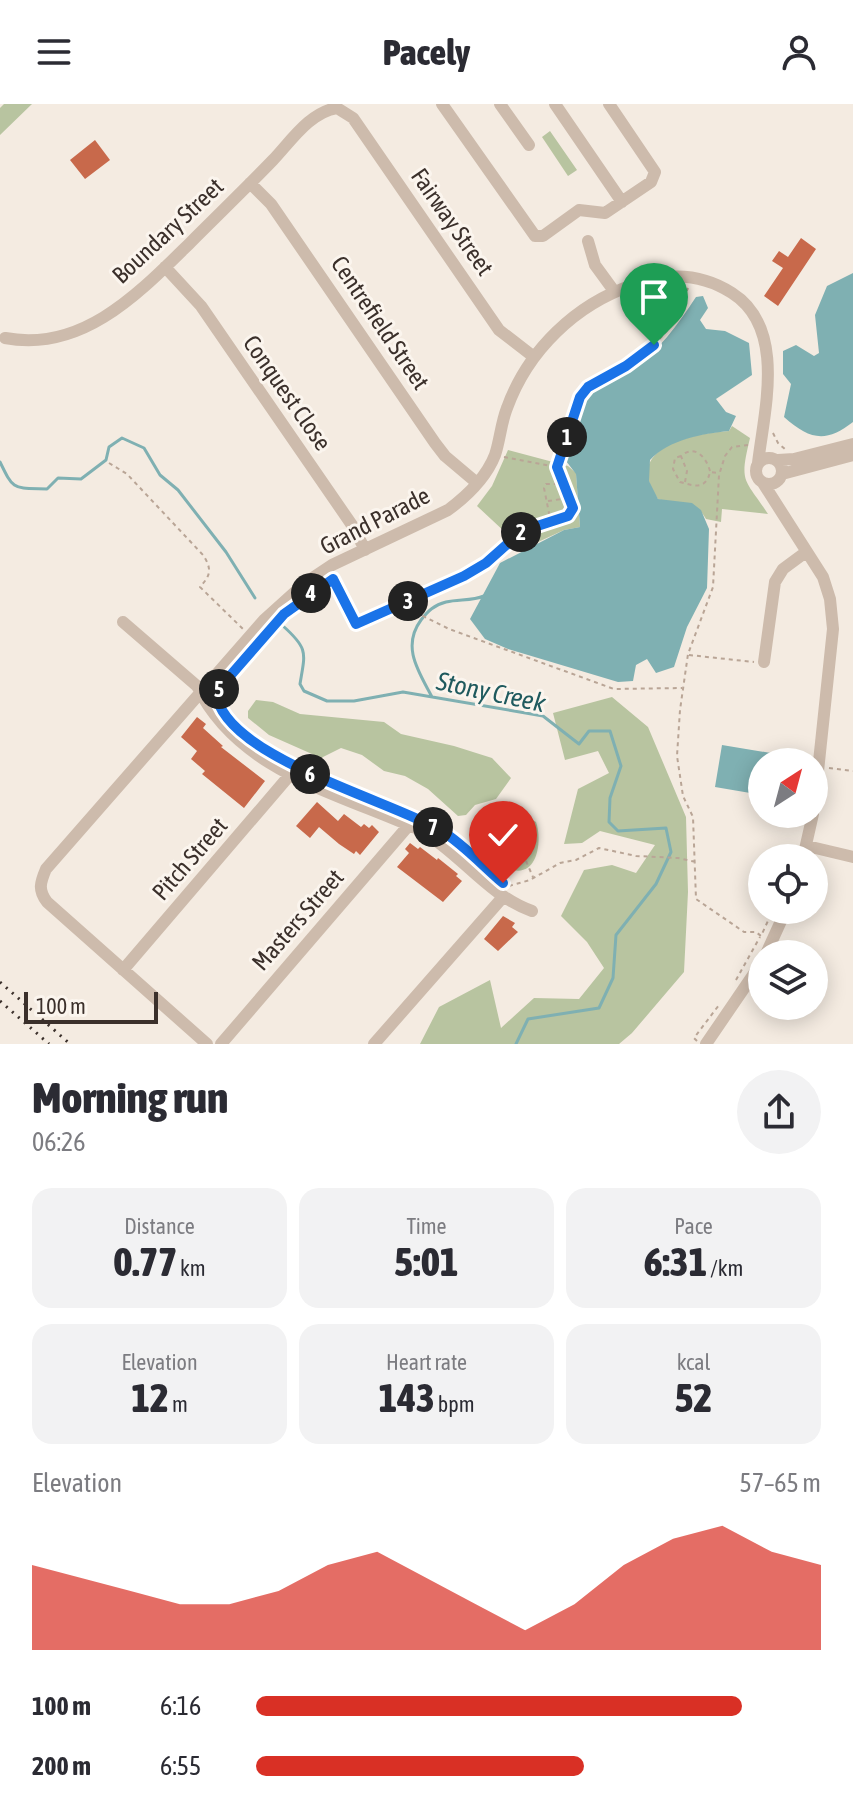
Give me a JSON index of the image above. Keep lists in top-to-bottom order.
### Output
{
  "streets": {
    "street": [
      "Fairway Street",
      "Boundary Street",
      "Centrefield Street",
      "Conquest Close",
      "Grand Parade",
      "Pitch Street",
      "Masters Street"
    ]
  },
  "crossings": [
    ["Fairway Street", "Boundary Street"],
    ["Fairway Street", "Grand Parade"],
    ["Boundary Street", "Centrefield Street"],
    ["Boundary Street", "Conquest Close"],
    ["Centrefield Street", "Grand Parade"],
    ["Conquest Close", "Grand Parade"],
    ["Grand Parade", "Pitch Street"]
  ],
  "water": ["Stony Creek"],
  "scale_bar": "100 m",
  "north": "top right",
  "page": {
    "header": "Pacely",
    "pins": [
      "1",
      "2",
      "4",
      "3",
      "5",
      "6",
      "7"
    ],
    "scale": "100 m",
    "heading": ["Morning run", "06:26"],
    "stats": [
      ["Distance", "0.77 km"],
      ["Time", "5:01"],
      ["Pace", "6:31 /km"],
      ["Elevation", "12 m"],
      ["Heart rate", "143 bpm"],
      ["kcal", "52"]
    ],
    "chart": ["Elevation", "57–65 m"],
    "list": [
      {
        "name": "100 m",
        "note": "6:16"
      },
      {
        "name": "200 m",
        "note": "6:55"
      }
    ]
  }
}
